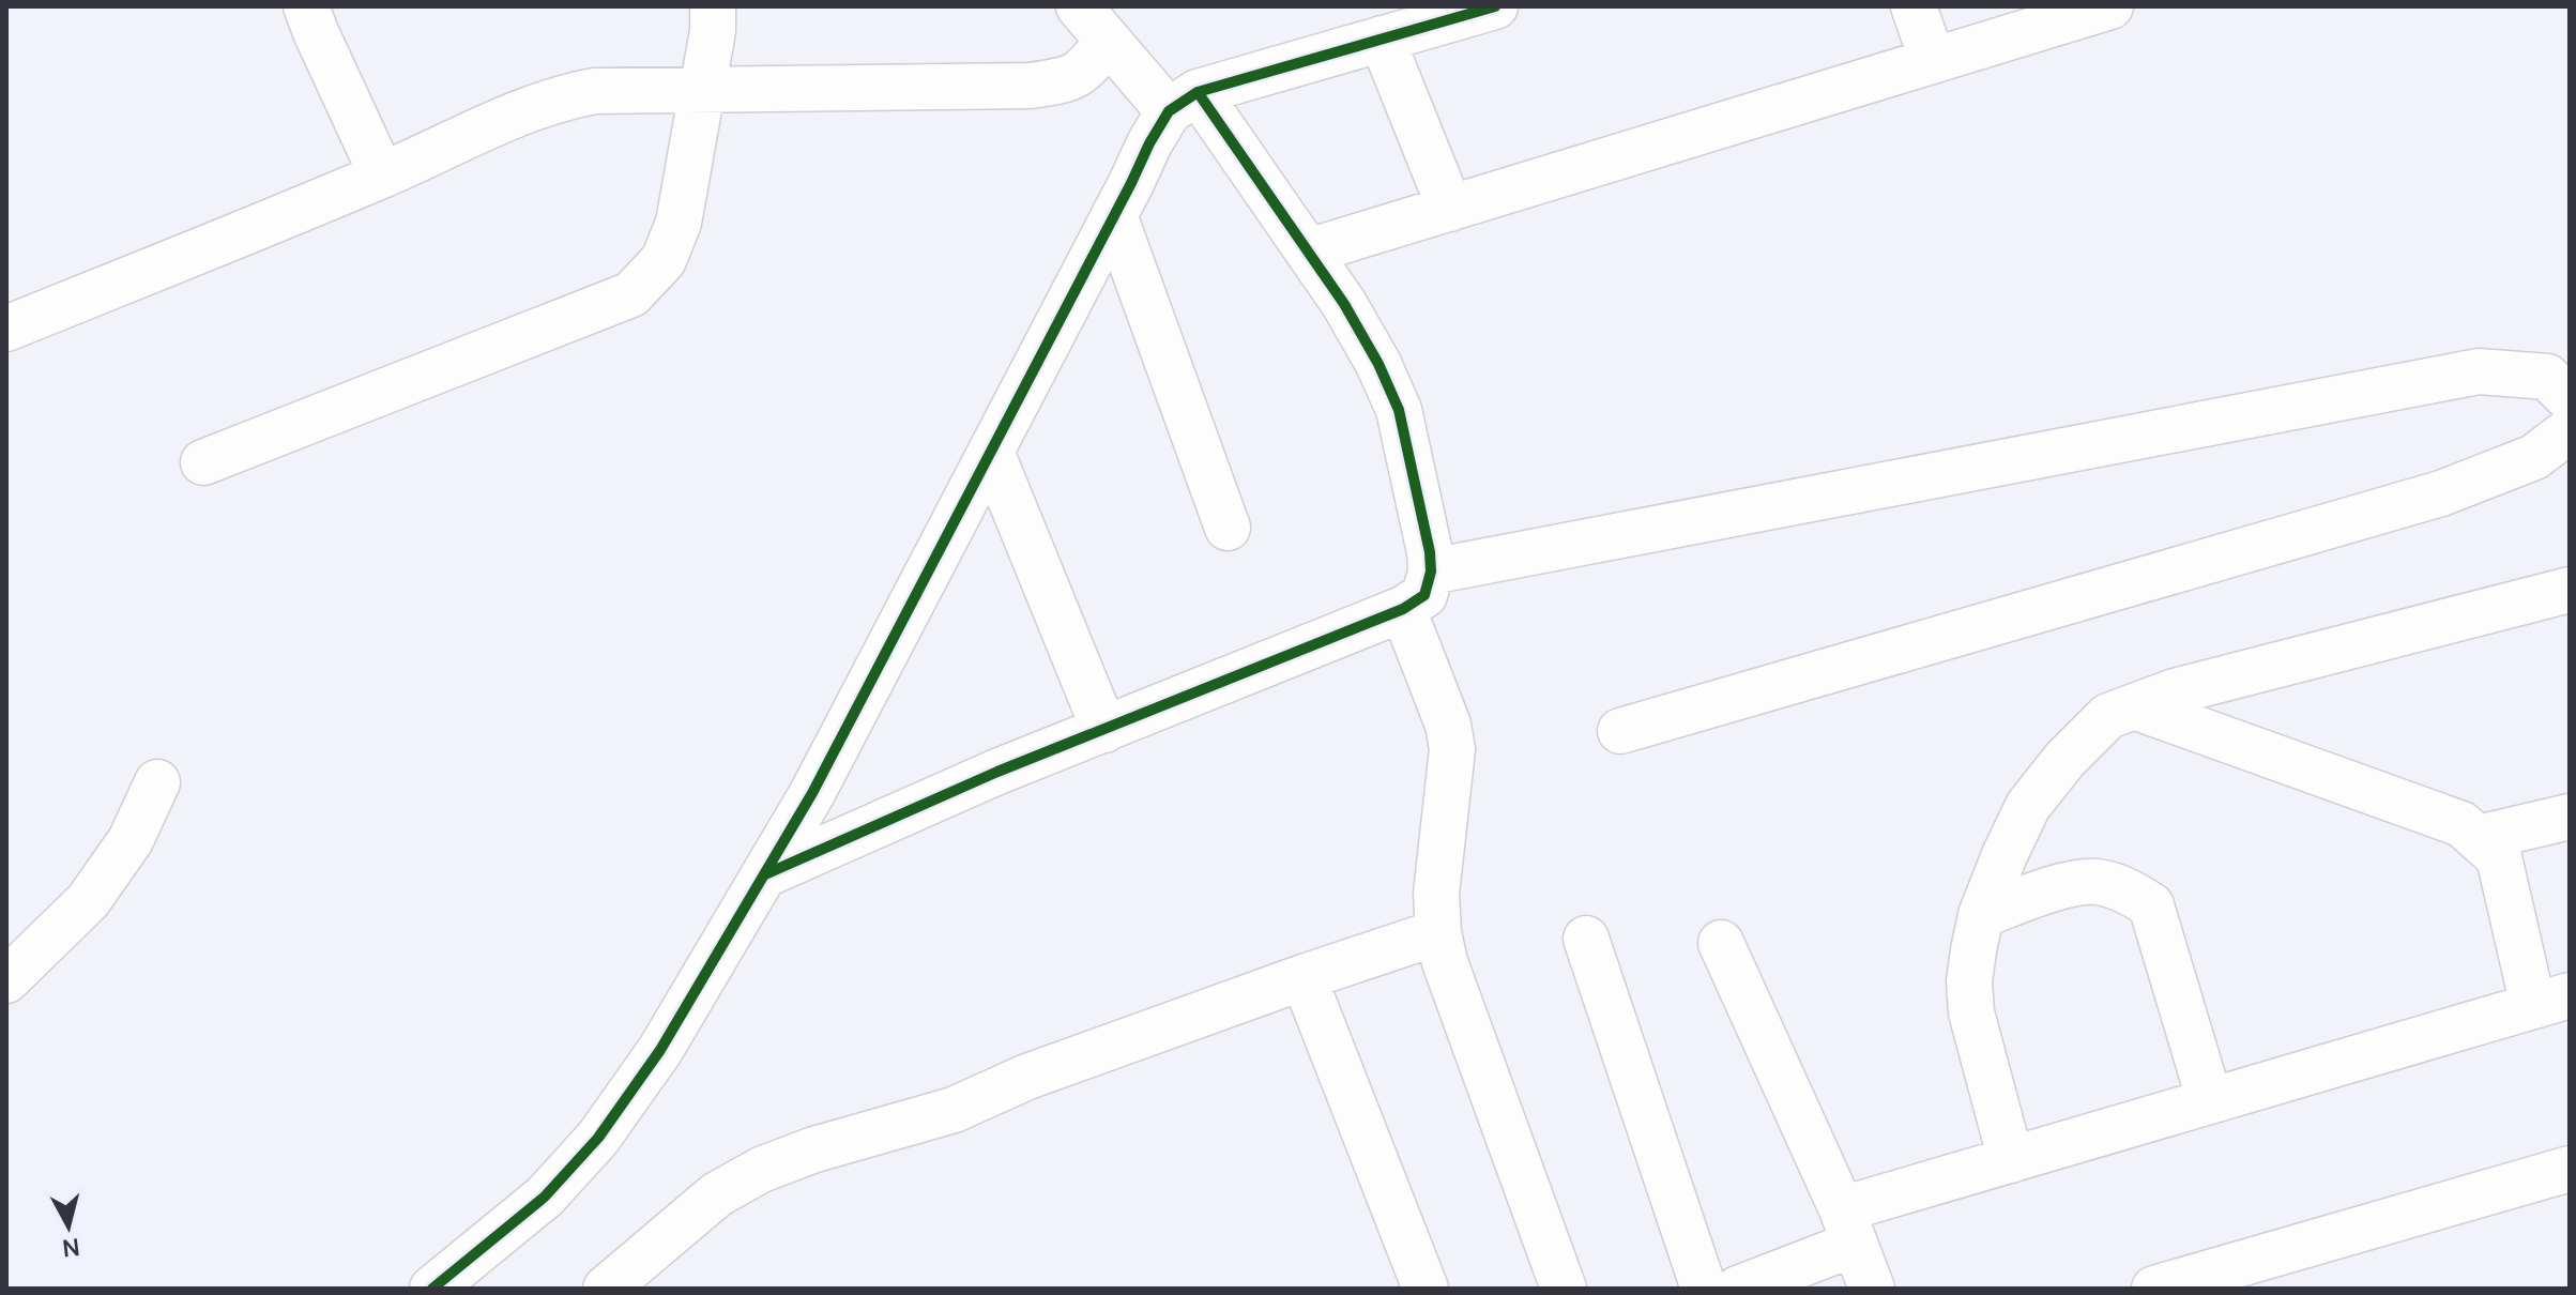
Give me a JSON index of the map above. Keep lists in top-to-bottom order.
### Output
{
  "north": "bottom"
}
